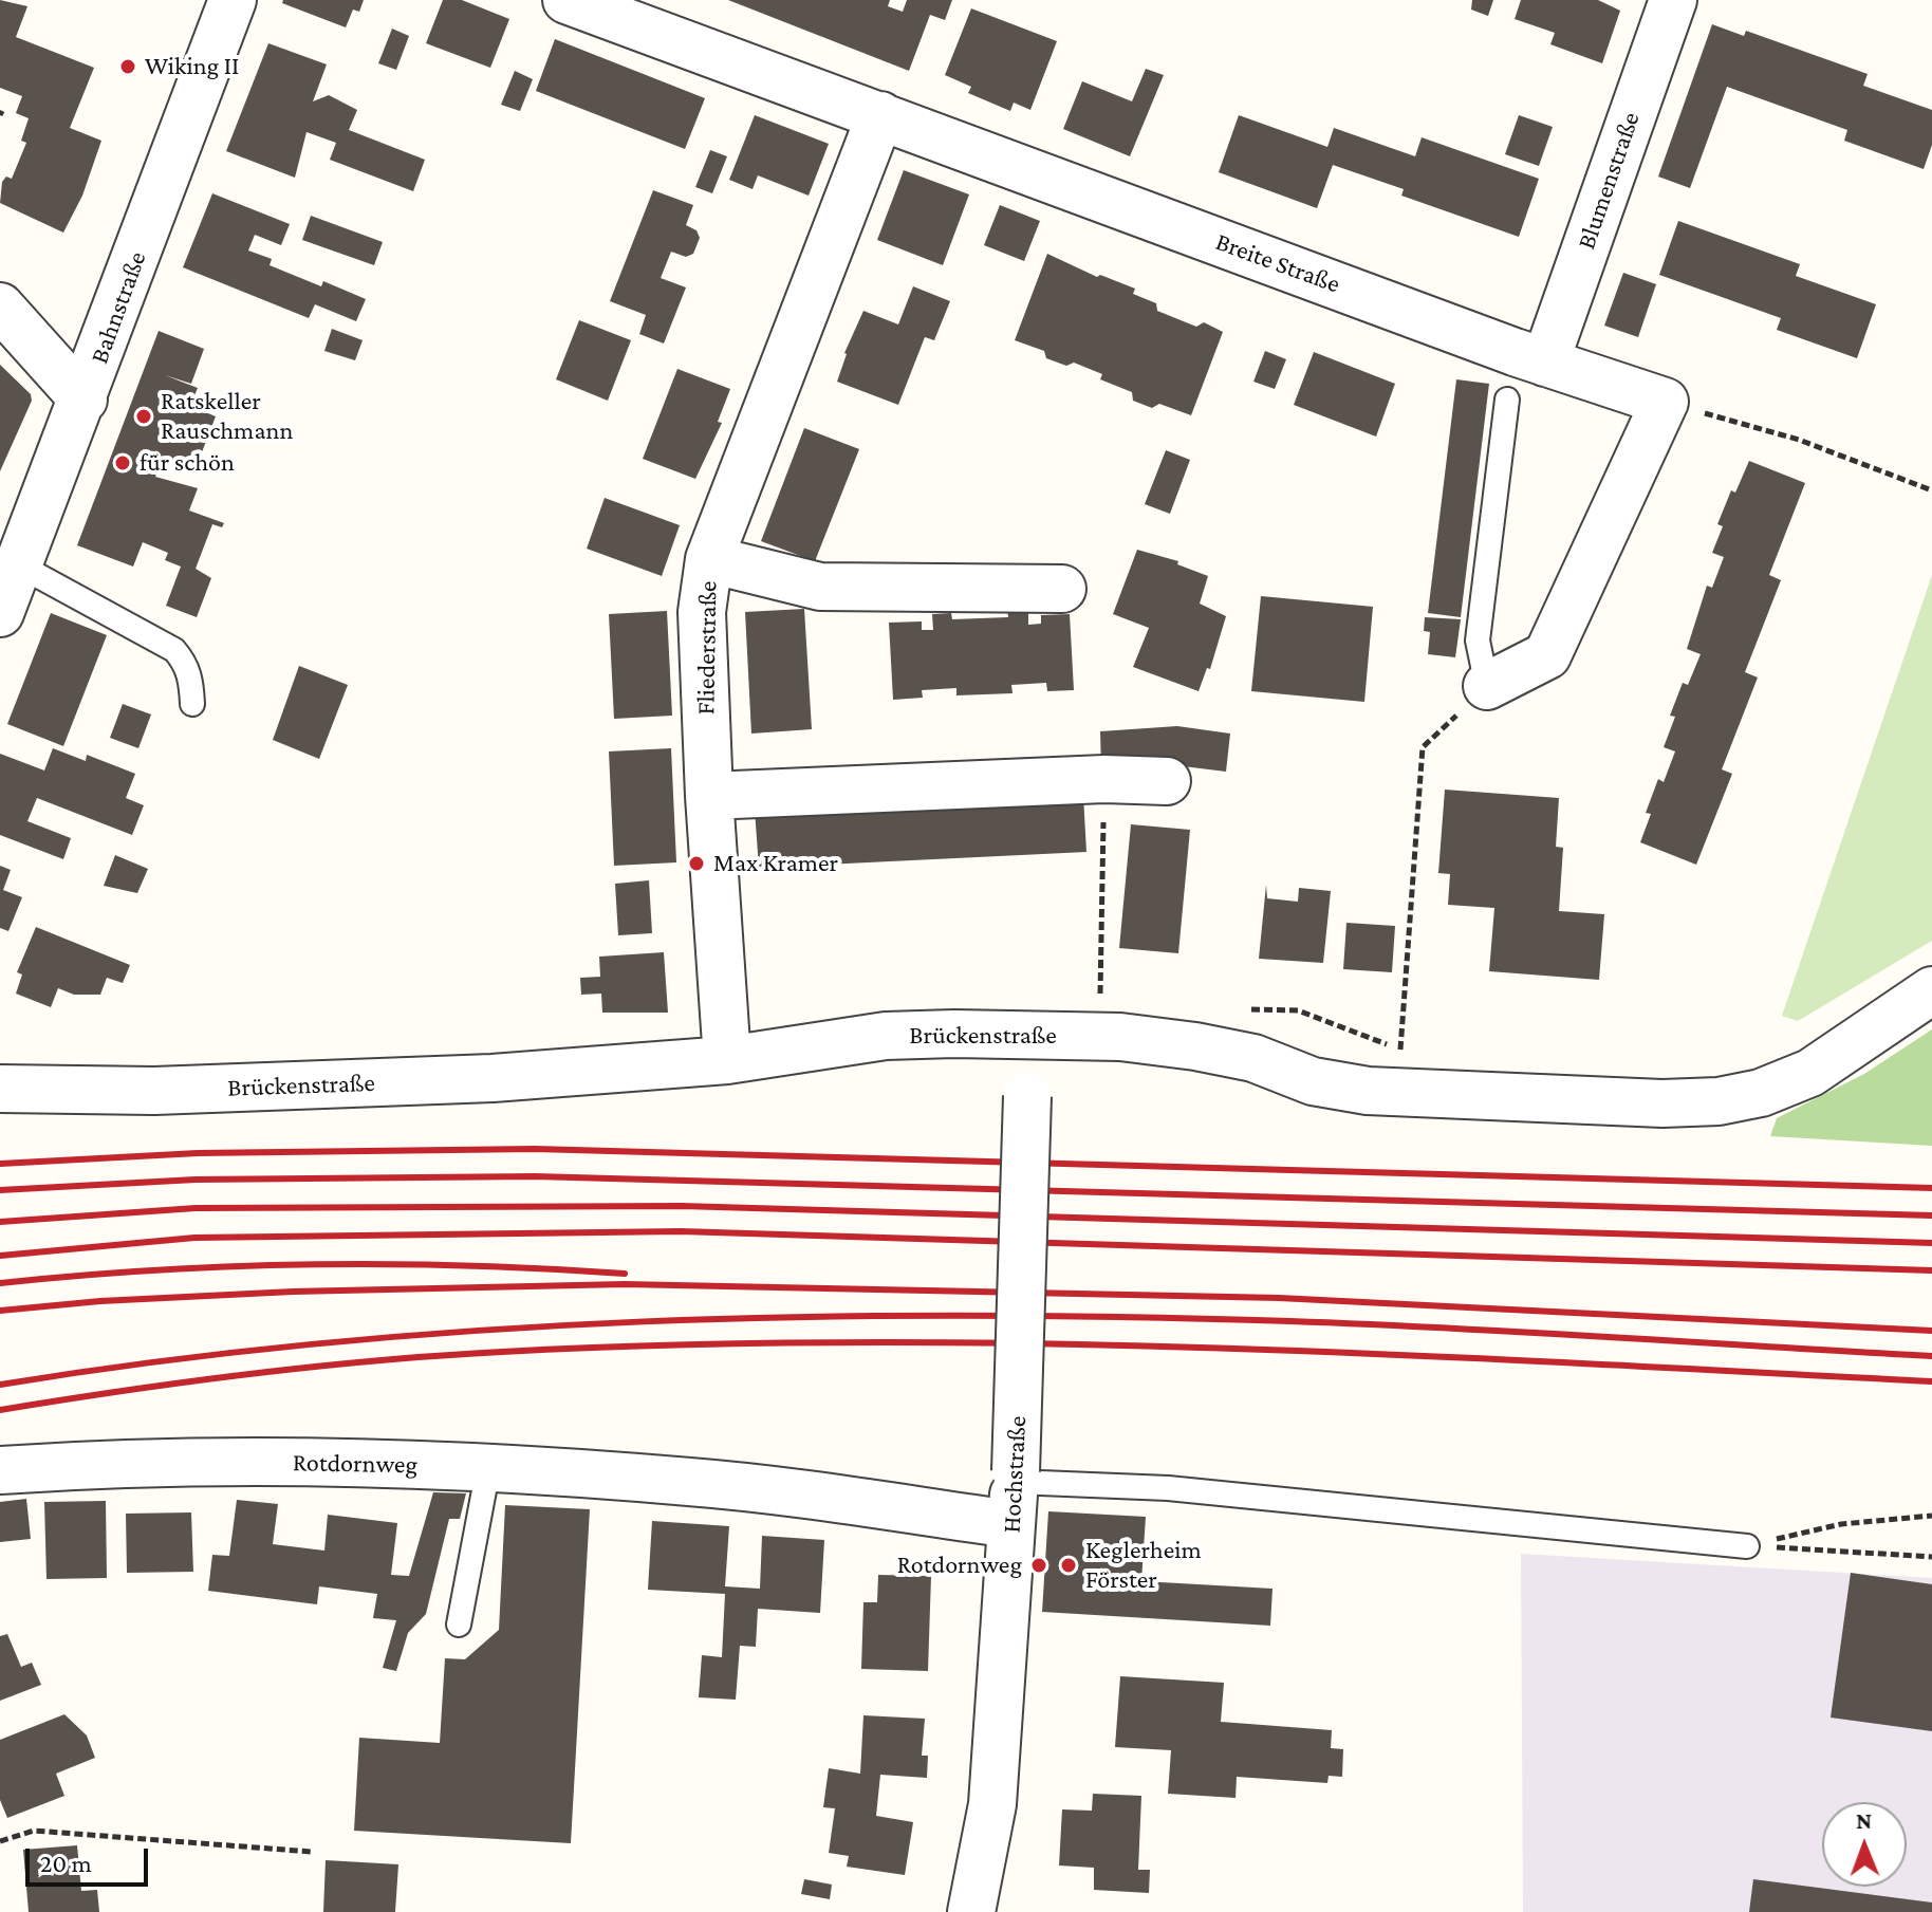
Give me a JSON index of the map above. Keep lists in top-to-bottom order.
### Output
{
  "streets": {
    "street": [
      "Blumenstraße",
      "Breite Straße",
      "Bahnstraße",
      "Fliederstraße",
      "Brückenstraße",
      "Rotdornweg",
      "Hochstraße"
    ]
  },
  "crossings": [
    ["Blumenstraße", "Breite Straße"],
    ["Breite Straße", "Fliederstraße"],
    ["Fliederstraße", "Brückenstraße"],
    ["Brückenstraße", "Hochstraße"],
    ["Rotdornweg", "Hochstraße"]
  ],
  "places": [
    "Wiking II",
    "Ratskeller Rauschmann",
    "für schön",
    "Max Kramer",
    "Rotdornweg",
    "Keglerheim Förster"
  ],
  "scale_bar": "20 m",
  "north": "top"
}
